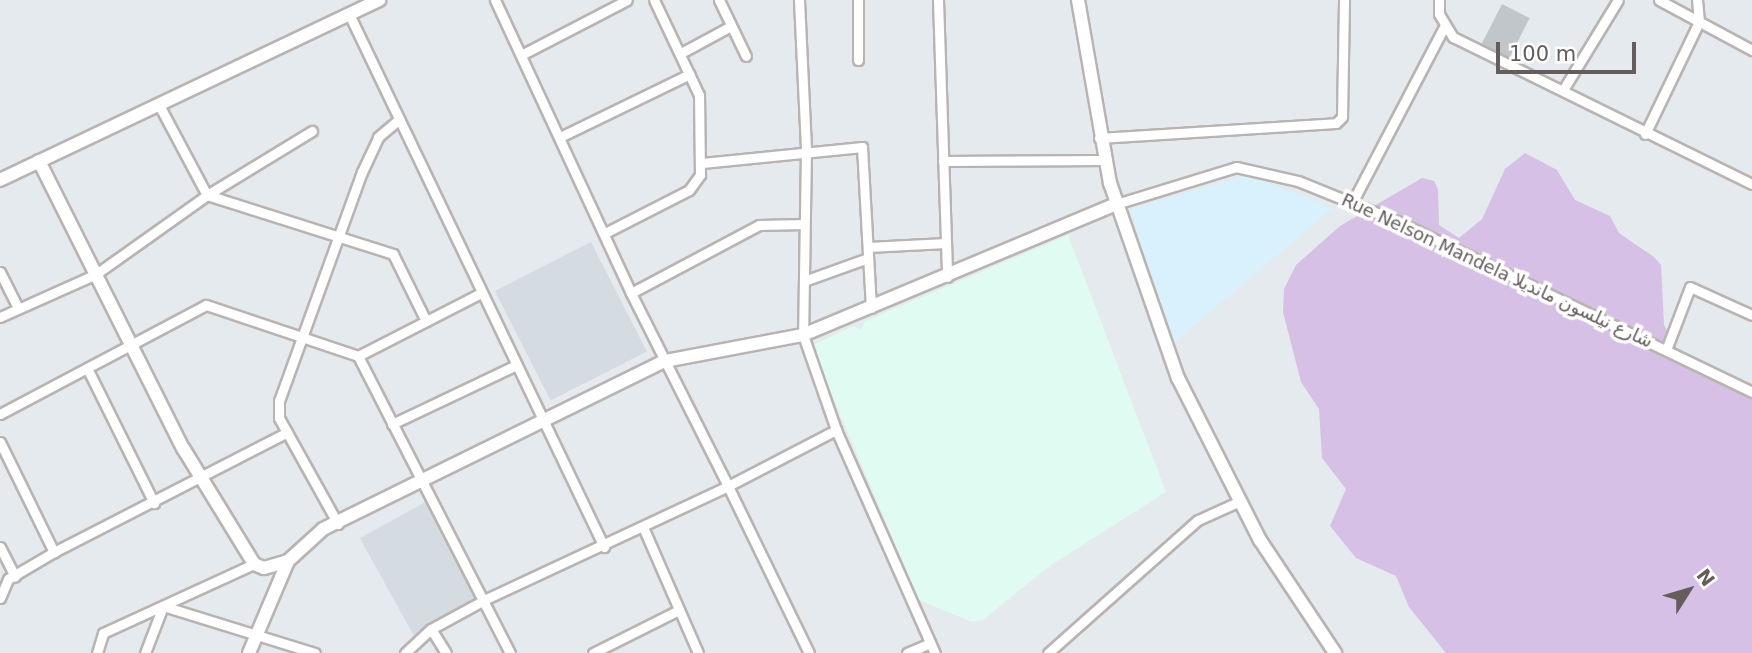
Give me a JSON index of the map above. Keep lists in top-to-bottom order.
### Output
{
  "streets": {
    "street": ["Rue Nelson Mandela شارع نيلسون مانديلا"]
  },
  "scale_bar": "100 m",
  "north": "top right"
}
